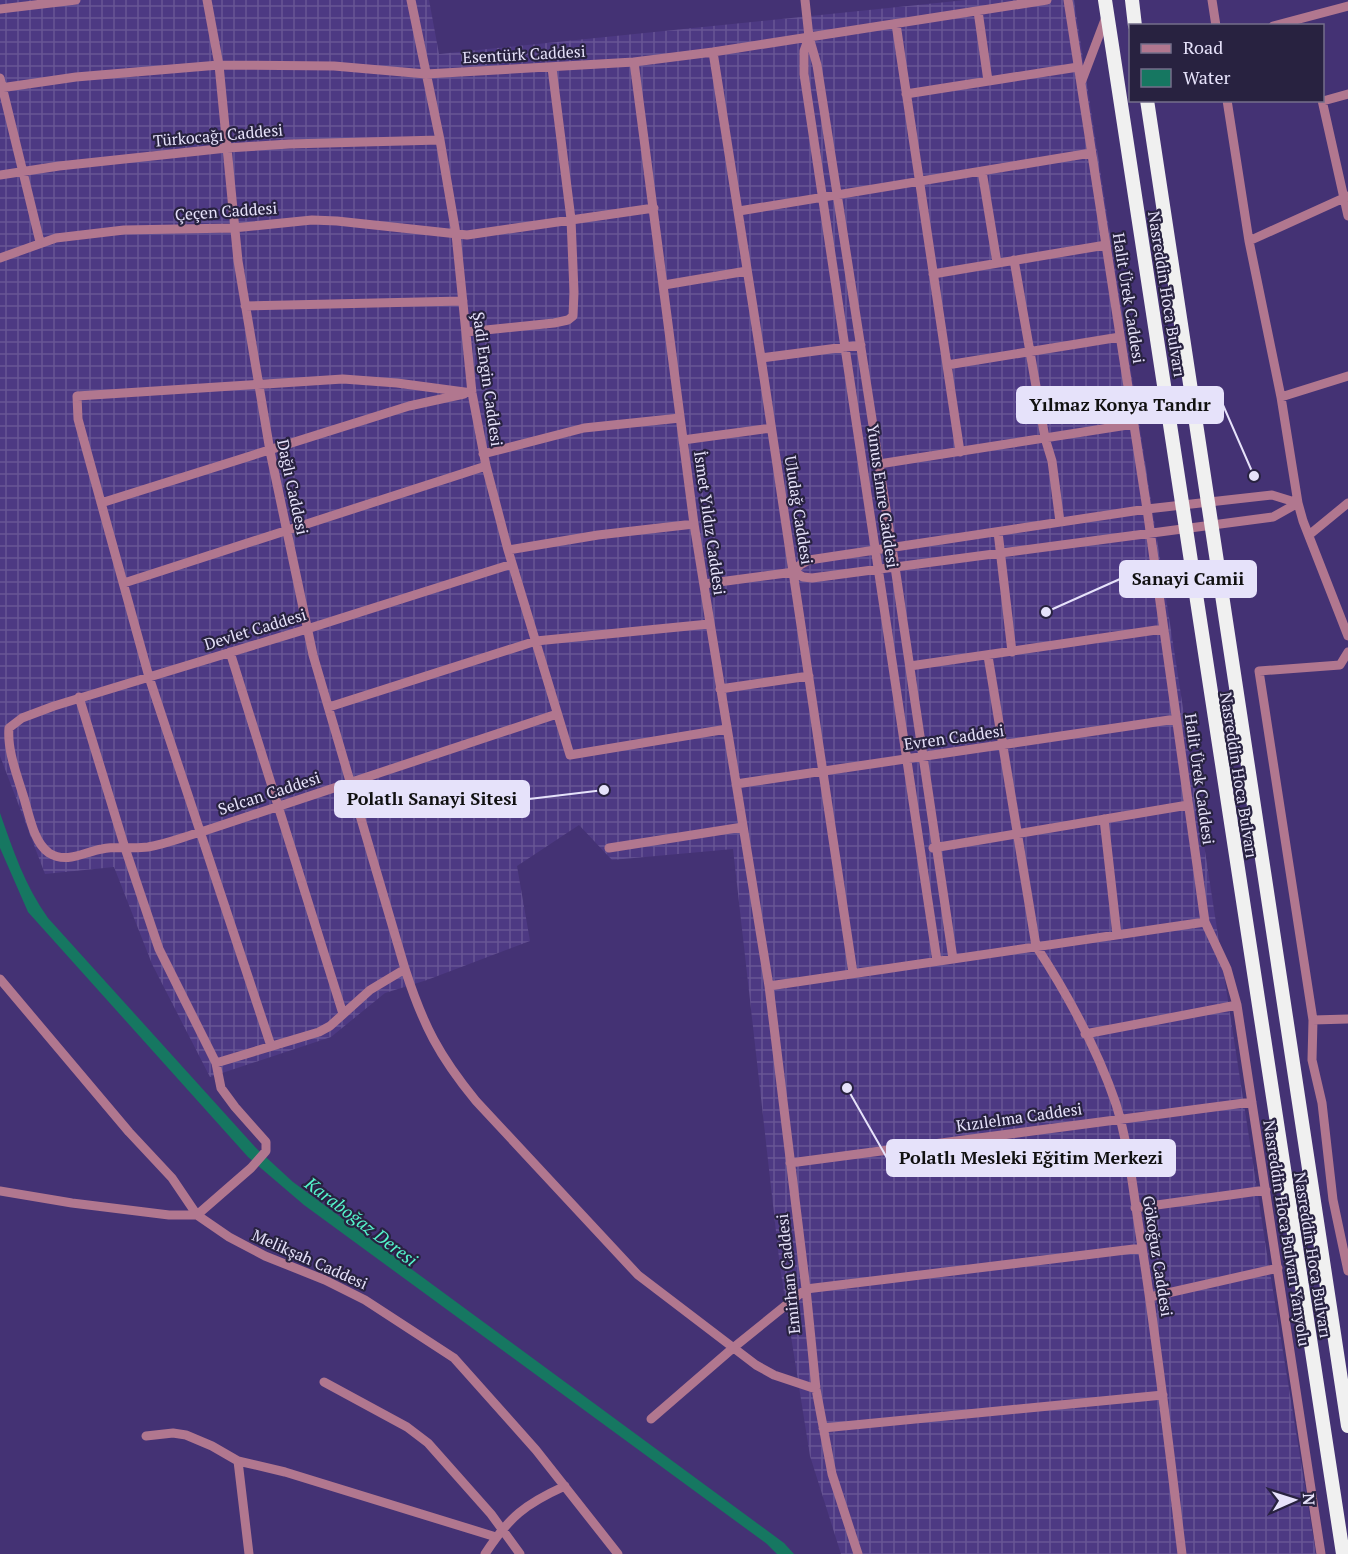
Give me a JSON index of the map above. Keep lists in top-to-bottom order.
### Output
{
  "streets": {
    "highway": ["Nasreddin Hoca Bulvarı"],
    "street": [
      "Esentürk Caddesi",
      "Türkocağı Caddesi",
      "Çeçen Caddesi",
      "Halit Ürek Caddesi",
      "Şadi Engin Caddesi",
      "Dağlı Caddesi",
      "Yunus Emre Caddesi",
      "Uludağ Caddesi",
      "İsmet Yıldız Caddesi",
      "Devlet Caddesi",
      "Evren Caddesi",
      "Selcan Caddesi",
      "Kızılelma Caddesi",
      "Nasreddin Hoca Bulvarı Yanyolu",
      "Gökoğuz Caddesi",
      "Melikşah Caddesi",
      "Emirhan Caddesi"
    ]
  },
  "crossings": [
    ["Esentürk Caddesi", "Şadi Engin Caddesi"],
    ["Esentürk Caddesi", "Dağlı Caddesi"],
    ["Esentürk Caddesi", "Yunus Emre Caddesi"],
    ["Esentürk Caddesi", "Uludağ Caddesi"],
    ["Esentürk Caddesi", "İsmet Yıldız Caddesi"],
    ["Türkocağı Caddesi", "Şadi Engin Caddesi"],
    ["Türkocağı Caddesi", "Dağlı Caddesi"],
    ["Çeçen Caddesi", "Şadi Engin Caddesi"],
    ["Çeçen Caddesi", "Dağlı Caddesi"],
    ["Çeçen Caddesi", "İsmet Yıldız Caddesi"],
    ["Halit Ürek Caddesi", "Evren Caddesi"],
    ["Halit Ürek Caddesi", "Nasreddin Hoca Bulvarı Yanyolu"],
    ["Şadi Engin Caddesi", "İsmet Yıldız Caddesi"],
    ["Şadi Engin Caddesi", "Devlet Caddesi"],
    ["Şadi Engin Caddesi", "Selcan Caddesi"],
    ["Dağlı Caddesi", "Devlet Caddesi"],
    ["Dağlı Caddesi", "Selcan Caddesi"],
    ["Dağlı Caddesi", "Emirhan Caddesi"],
    ["Yunus Emre Caddesi", "Evren Caddesi"],
    ["Uludağ Caddesi", "Evren Caddesi"],
    ["İsmet Yıldız Caddesi", "Evren Caddesi"],
    ["İsmet Yıldız Caddesi", "Emirhan Caddesi"],
    ["Devlet Caddesi", "Selcan Caddesi"],
    ["Kızılelma Caddesi", "Nasreddin Hoca Bulvarı Yanyolu"],
    ["Kızılelma Caddesi", "Gökoğuz Caddesi"],
    ["Kızılelma Caddesi", "Emirhan Caddesi"]
  ],
  "water": ["Karaboğaz Deresi"],
  "places": [
    "Yılmaz Konya Tandır",
    "Sanayi Camii",
    "Polatlı Sanayi Sitesi",
    "Polatlı Mesleki Eğitim Merkezi"
  ],
  "legend": ["Road", "Water"],
  "north": "right"
}
